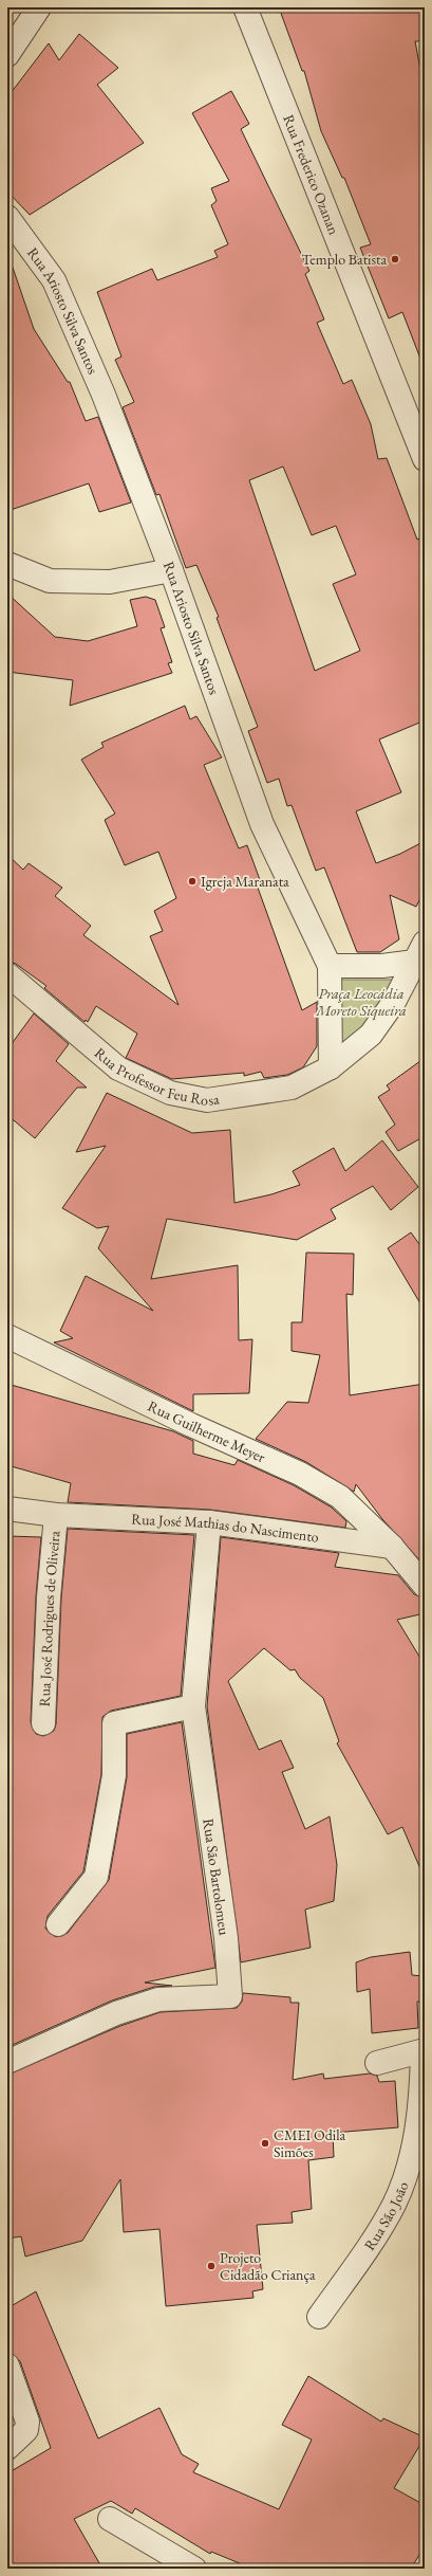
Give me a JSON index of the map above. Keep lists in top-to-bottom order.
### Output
{
  "streets": {
    "street": [
      "Rua Frederico Ozanan",
      "Rua Ariosto Silva Santos",
      "Rua Professor Feu Rosa",
      "Rua Guilherme Meyer",
      "Rua José Mathias do Nascimento",
      "Rua José Rodrigues de Oliveira",
      "Rua São Bartolomeu",
      "Rua São João"
    ]
  },
  "crossings": [
    ["Rua Guilherme Meyer", "Rua José Mathias do Nascimento"],
    ["Rua José Mathias do Nascimento", "Rua José Rodrigues de Oliveira"],
    ["Rua José Mathias do Nascimento", "Rua São Bartolomeu"]
  ],
  "parks": ["Praça Leocádia Moreto Siqueira"],
  "places": [
    "Templo Batista",
    "Igreja Maranata",
    "CMEI Odila Simões",
    "Projeto Cidadão Criança"
  ]
}
